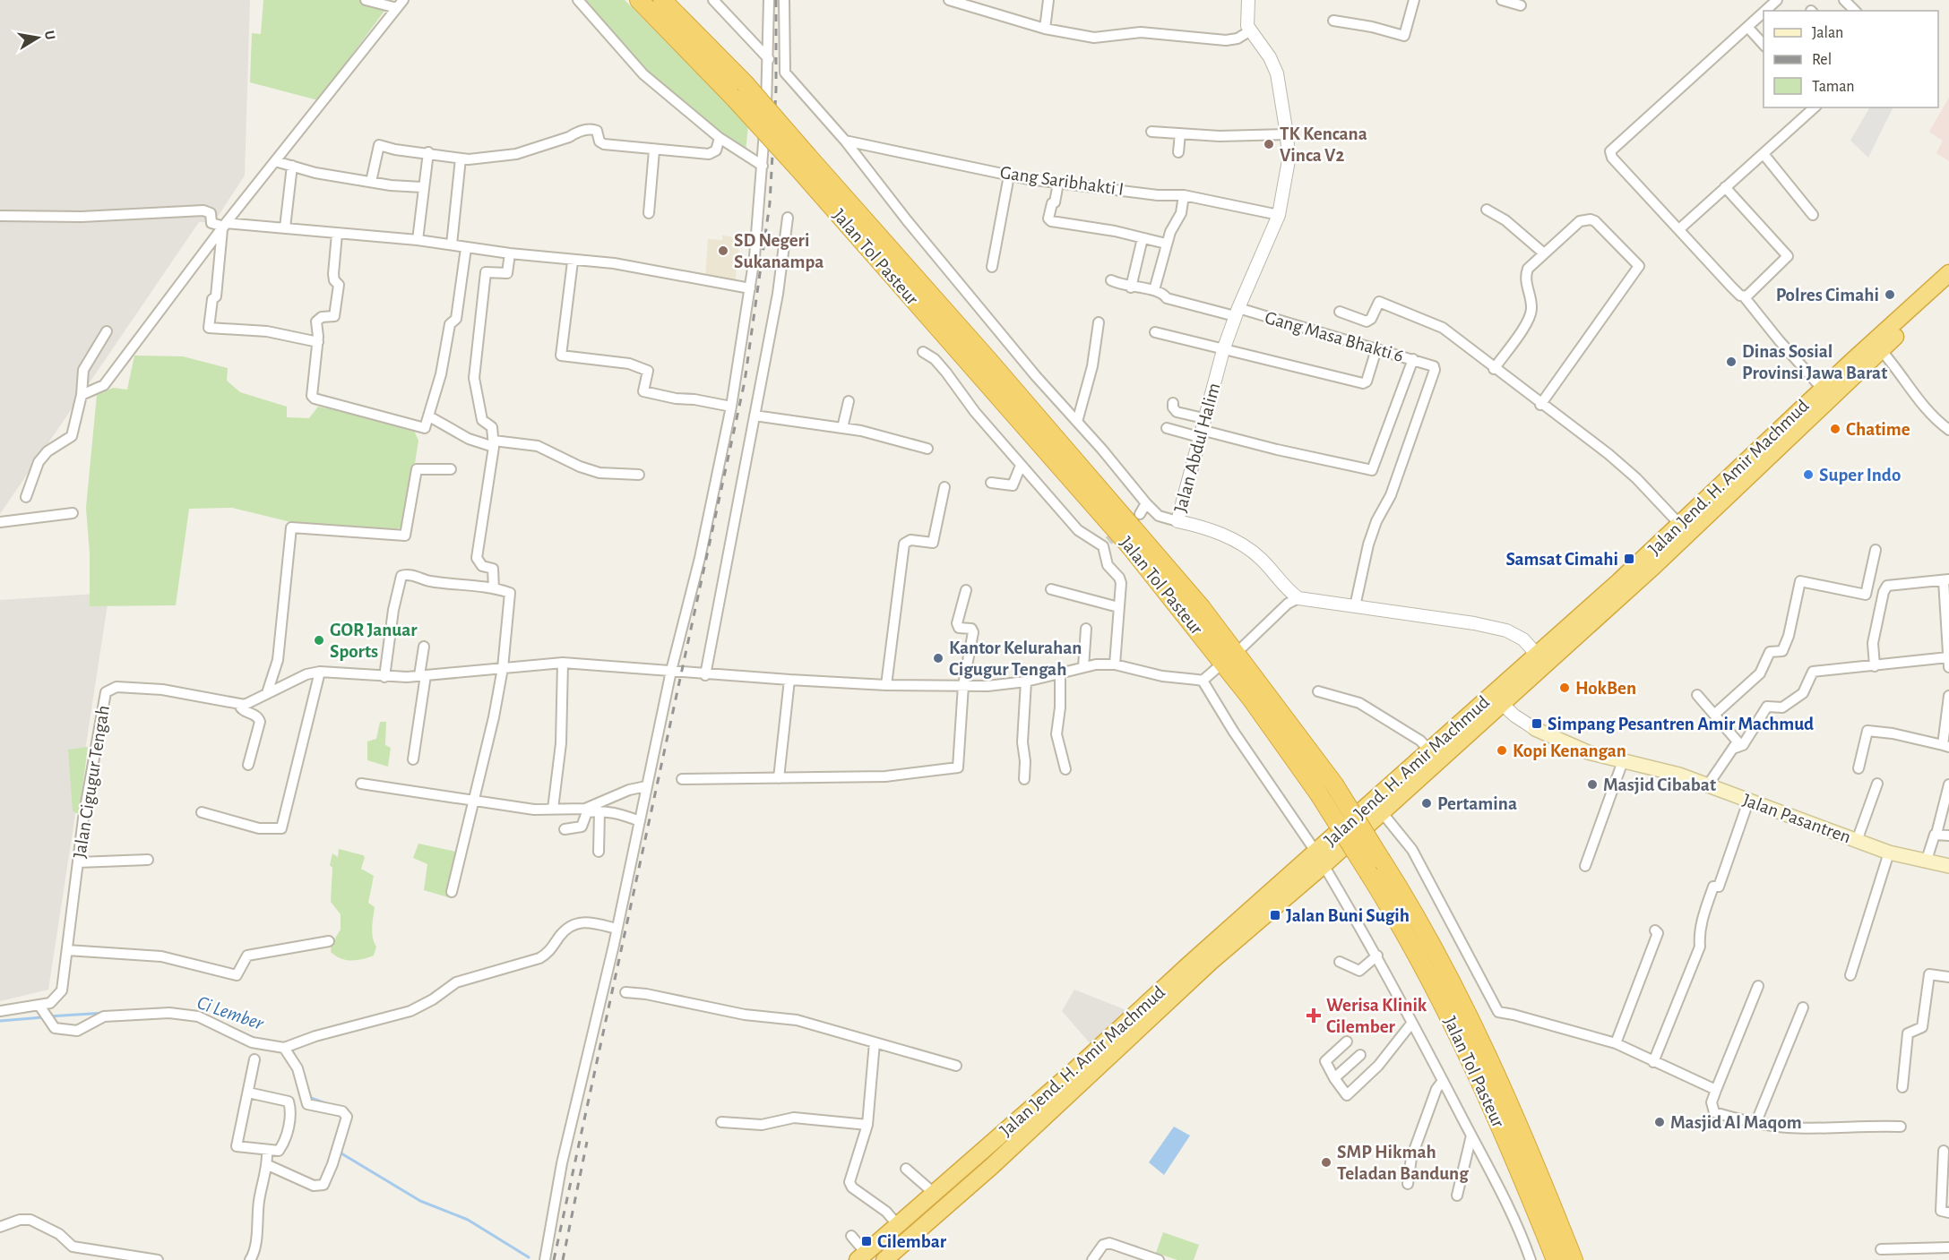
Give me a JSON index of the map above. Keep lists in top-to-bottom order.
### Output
{
  "streets": {
    "highway": ["Jalan Tol Pasteur", "Jalan Jend. H. Amir Machmud"],
    "main road": ["Jalan Pasantren"],
    "street": [
      "Gang Saribhakti I",
      "Gang Masa Bhakti 6",
      "Jalan Abdul Halim",
      "Jalan Cigugur Tengah"
    ]
  },
  "crossings": [
    ["Gang Saribhakti I", "Jalan Abdul Halim"],
    ["Gang Masa Bhakti 6", "Jalan Abdul Halim"],
    ["Jalan Jend. H. Amir Machmud", "Jalan Pasantren"]
  ],
  "water": ["Ci Lember"],
  "places": {
    "other": [
      "TK Kencana Vinca V2",
      "SD Negeri Sukanampa",
      "Polres Cimahi",
      "Dinas Sosial Provinsi Jawa Barat",
      "Chatime",
      "Super Indo",
      "GOR Januar Sports",
      "Kantor Kelurahan Cigugur Tengah",
      "HokBen",
      "Kopi Kenangan",
      "Masjid Cibabat",
      "Pertamina",
      "Masjid Al Maqom",
      "SMP Hikmah Teladan Bandung"
    ],
    "transit": [
      "Samsat Cimahi",
      "Simpang Pesantren Amir Machmud",
      "Jalan Buni Sugih",
      "Cilembar"
    ],
    "health": ["Werisa Klinik Cilember"]
  },
  "legend": ["Jalan", "Rel", "Taman"],
  "north": "right"
}
